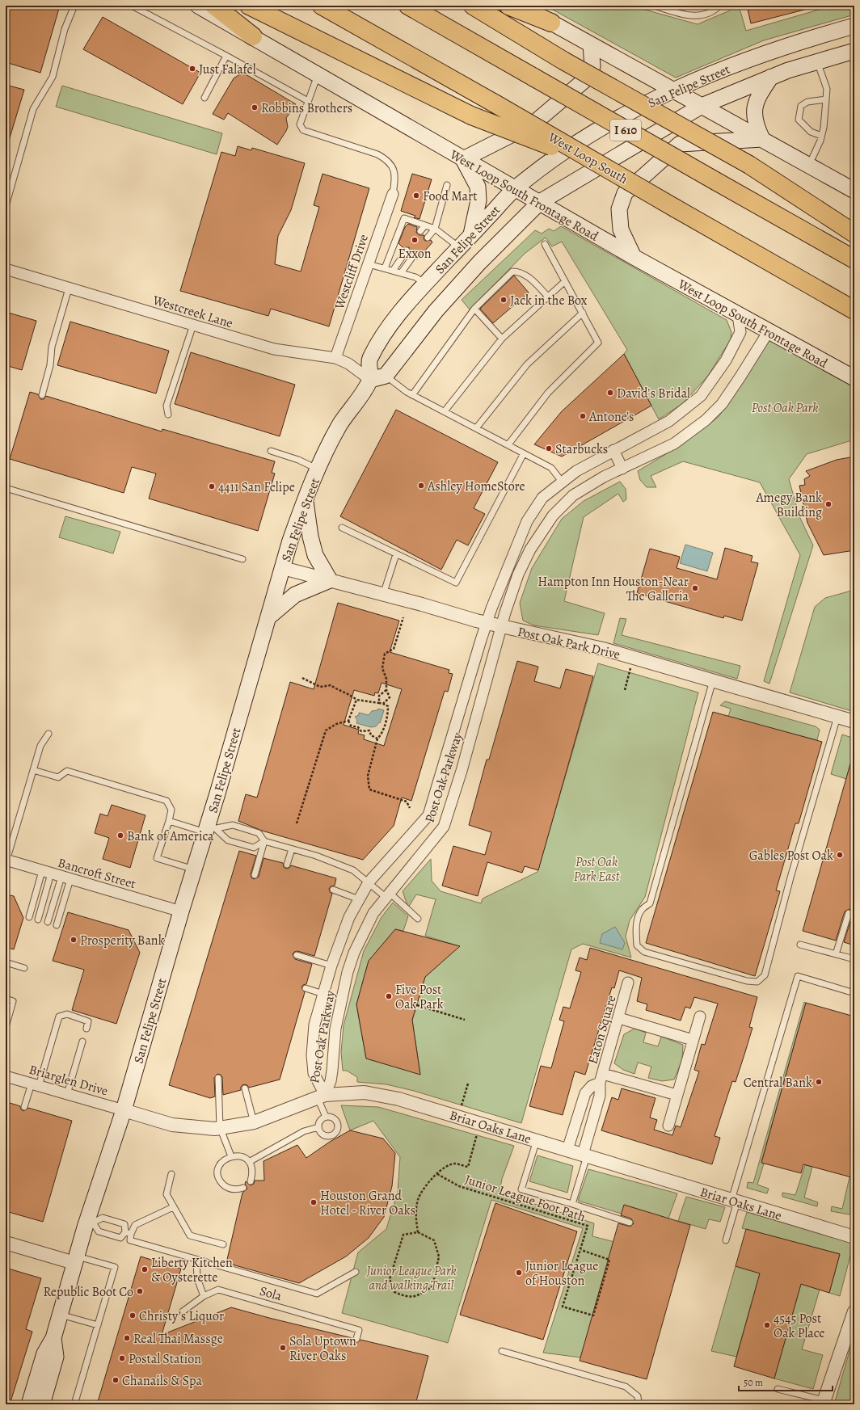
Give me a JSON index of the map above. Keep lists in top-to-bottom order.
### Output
{
  "streets": {
    "highway": ["I 610", "West Loop South"],
    "main road": ["San Felipe Street", "West Loop South Frontage Road"],
    "street": [
      "Westcliff Drive",
      "Westcreek Lane",
      "Post Oak Park Drive",
      "Post Oak Parkway",
      "Bancroft Street",
      "Eaton Square",
      "Briarglen Drive",
      "Briar Oaks Lane"
    ],
    "lane": ["Sola"],
    "path": ["Junior League Foot Path"]
  },
  "crossings": [
    ["San Felipe Street", "West Loop South Frontage Road"],
    ["San Felipe Street", "Westcreek Lane"],
    ["San Felipe Street", "Post Oak Park Drive"],
    ["San Felipe Street", "Bancroft Street"],
    ["San Felipe Street", "Briarglen Drive"],
    ["San Felipe Street", "Briar Oaks Lane"],
    ["West Loop South Frontage Road", "Post Oak Parkway"],
    ["Westcliff Drive", "Westcreek Lane"],
    ["Post Oak Park Drive", "Post Oak Parkway"],
    ["Post Oak Parkway", "Briar Oaks Lane"],
    ["Eaton Square", "Briar Oaks Lane"],
    ["Briarglen Drive", "Briar Oaks Lane"],
    ["Briar Oaks Lane", "Junior League Foot Path"]
  ],
  "parks": ["Post Oak Park", "Post Oak Park East", "Junior League Park and walking Trail"],
  "places": [
    "Just Falafel",
    "Robbins Brothers",
    "Food Mart",
    "Exxon",
    "Jack in the Box",
    "David's Bridal",
    "Antone's",
    "Starbucks",
    "Ashley HomeStore",
    "4411 San Felipe",
    "Amegy Bank Building",
    "Hampton Inn Houston-Near The Galleria",
    "Bank of America",
    "Gables Post Oak",
    "Prosperity Bank",
    "Five Post Oak Park",
    "Central Bank",
    "Houston Grand Hotel - River Oaks",
    "Liberty Kitchen & Oysterette",
    "Junior League of Houston",
    "Republic Boot Co",
    "Christy’s Liquor",
    "4545 Post Oak Place",
    "Real Thai Massge",
    "Sola Uptown River Oaks",
    "Postal Station",
    "Chanails & Spa"
  ],
  "scale_bar": "50 m"
}
